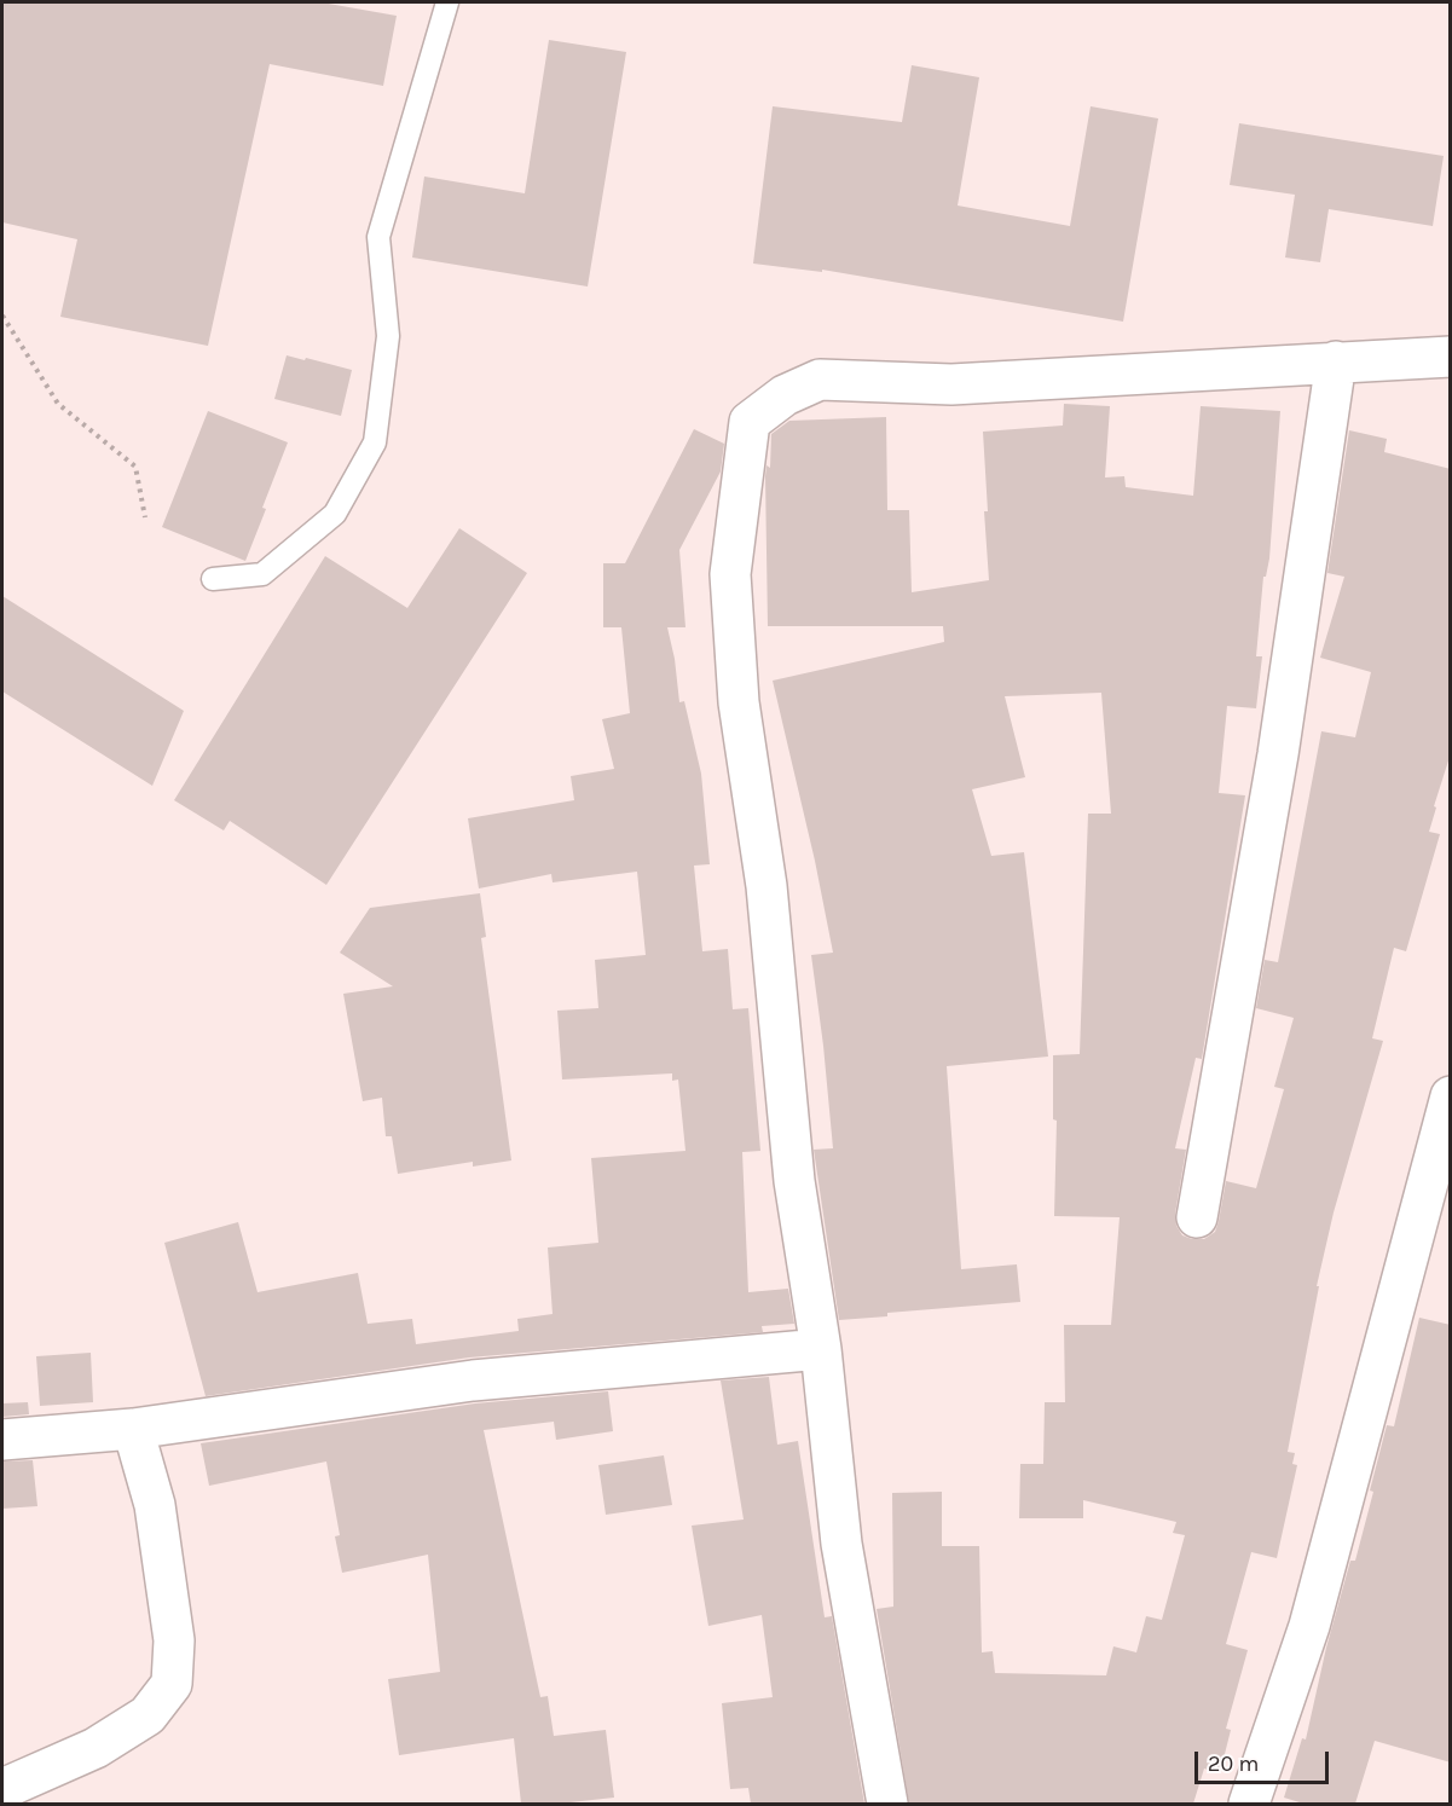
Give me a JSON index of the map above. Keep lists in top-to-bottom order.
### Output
{
  "scale_bar": "20 m"
}
